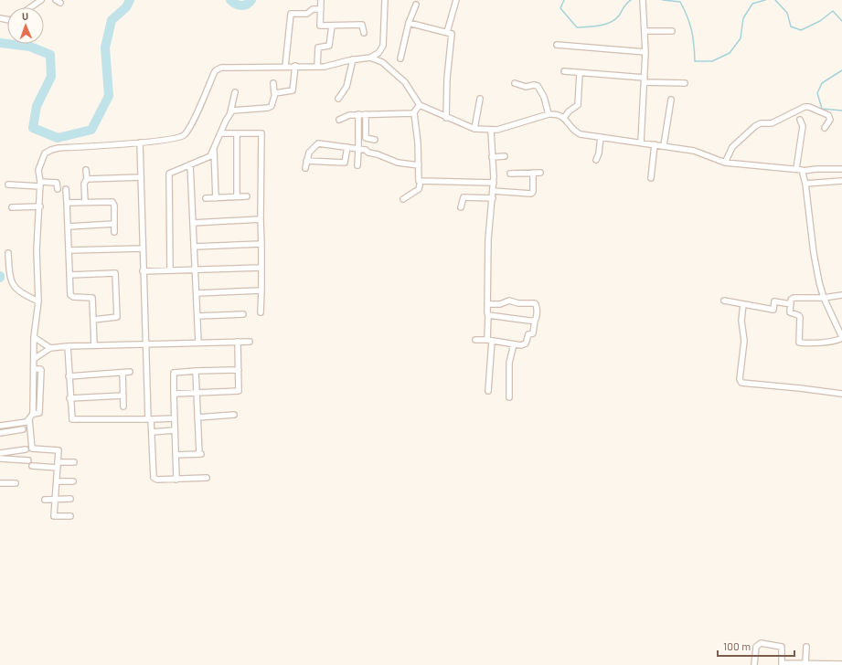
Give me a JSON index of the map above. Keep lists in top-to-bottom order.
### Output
{
  "scale_bar": "100 m",
  "north": "top"
}
